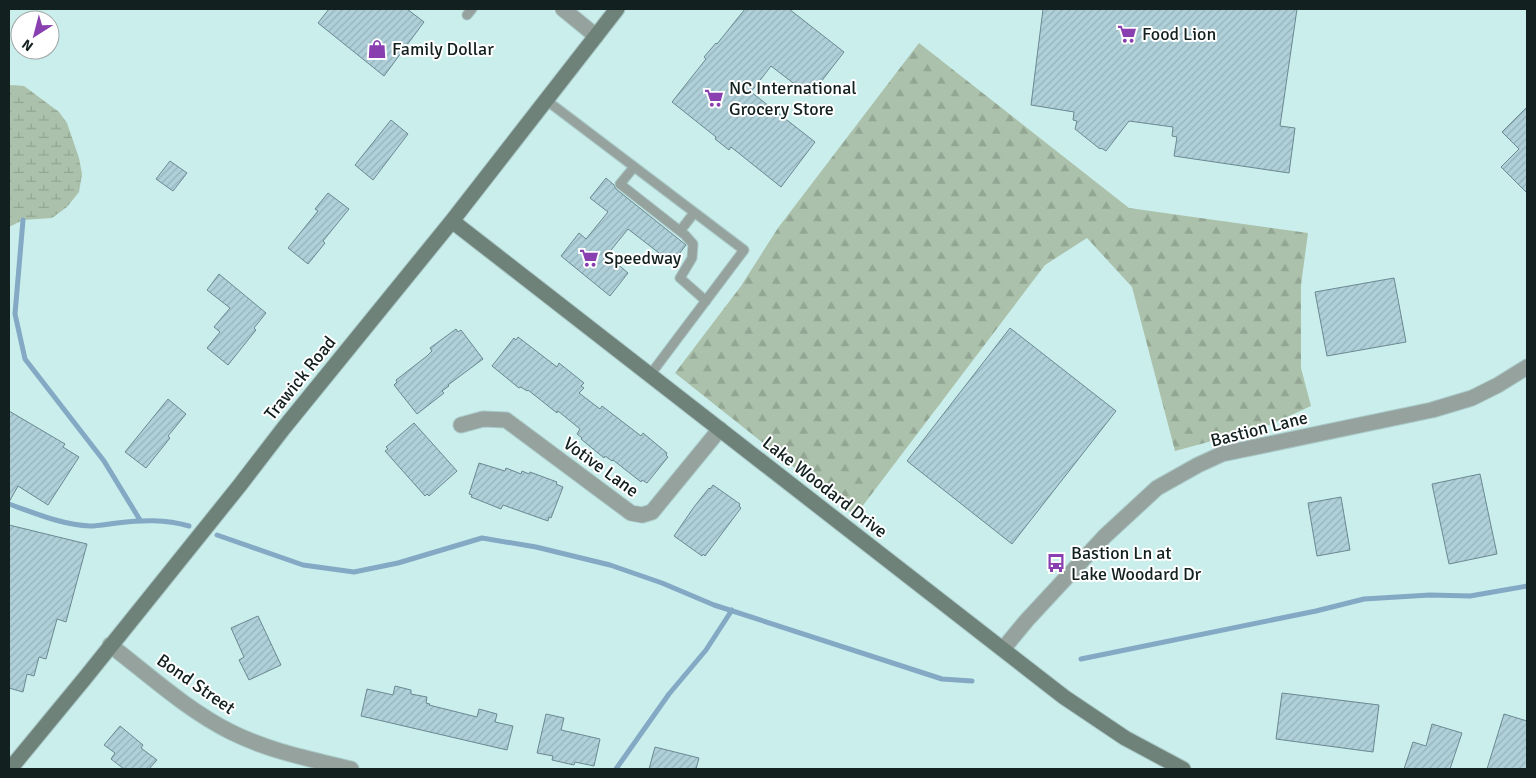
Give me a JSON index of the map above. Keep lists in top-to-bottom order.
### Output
{
  "streets": {
    "street": [
      "Trawick Road",
      "Bastion Lane",
      "Votive Lane",
      "Lake Woodard Drive",
      "Bond Street"
    ]
  },
  "crossings": [
    ["Trawick Road", "Lake Woodard Drive"],
    ["Trawick Road", "Bond Street"],
    ["Bastion Lane", "Lake Woodard Drive"],
    ["Votive Lane", "Lake Woodard Drive"]
  ],
  "places": {
    "supermarket": ["Food Lion", "NC International Grocery Store", "Speedway"],
    "shop": ["Family Dollar"],
    "bus stop": ["Bastion Ln at Lake Woodard Dr"]
  },
  "north": "bottom left"
}
